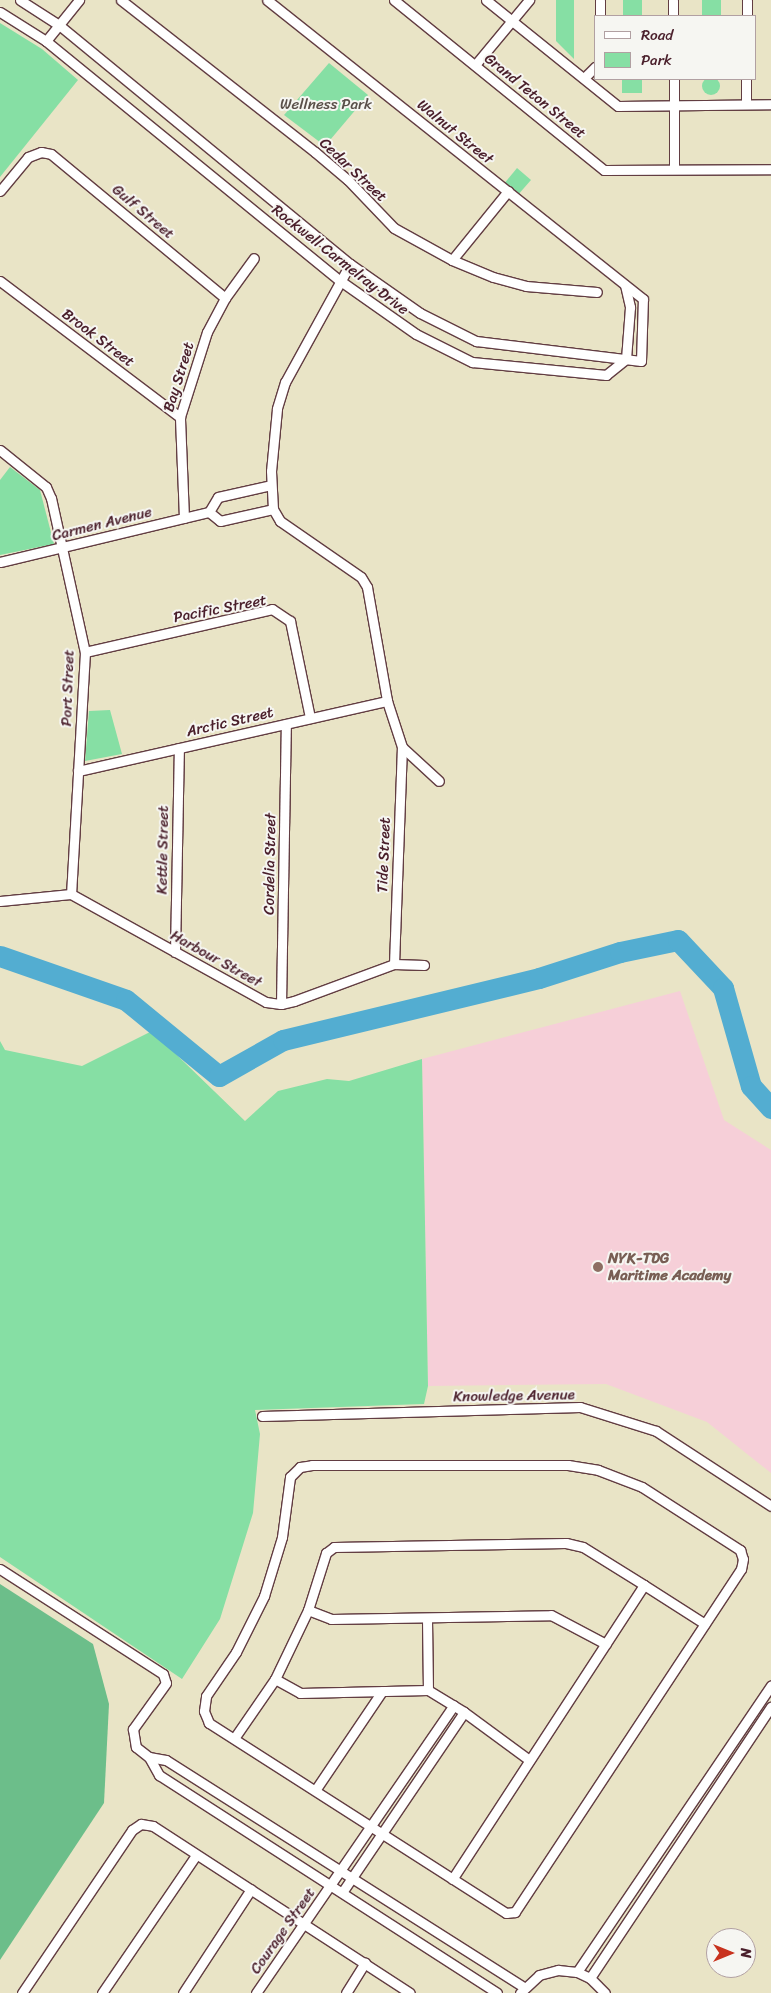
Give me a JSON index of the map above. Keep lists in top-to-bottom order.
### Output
{
  "streets": {
    "street": [
      "Grand Teton Street",
      "Walnut Street",
      "Cedar Street",
      "Gulf Street",
      "Rockwell Carmelray Drive",
      "Brook Street",
      "Bay Street",
      "Carmen Avenue",
      "Pacific Street",
      "Port Street",
      "Arctic Street",
      "Kettle Street",
      "Tide Street",
      "Cordelia Street",
      "Harbour Street",
      "Knowledge Avenue",
      "Courage Street"
    ]
  },
  "crossings": [
    ["Walnut Street", "Rockwell Carmelray Drive"],
    ["Gulf Street", "Bay Street"],
    ["Brook Street", "Bay Street"],
    ["Bay Street", "Carmen Avenue"],
    ["Carmen Avenue", "Port Street"],
    ["Pacific Street", "Port Street"],
    ["Pacific Street", "Arctic Street"],
    ["Port Street", "Arctic Street"],
    ["Port Street", "Harbour Street"],
    ["Arctic Street", "Kettle Street"],
    ["Arctic Street", "Cordelia Street"],
    ["Kettle Street", "Harbour Street"],
    ["Cordelia Street", "Harbour Street"]
  ],
  "parks": ["Wellness Park"],
  "places": ["NYK-TDG Maritime Academy"],
  "legend": ["Road", "Park"],
  "north": "right"
}
